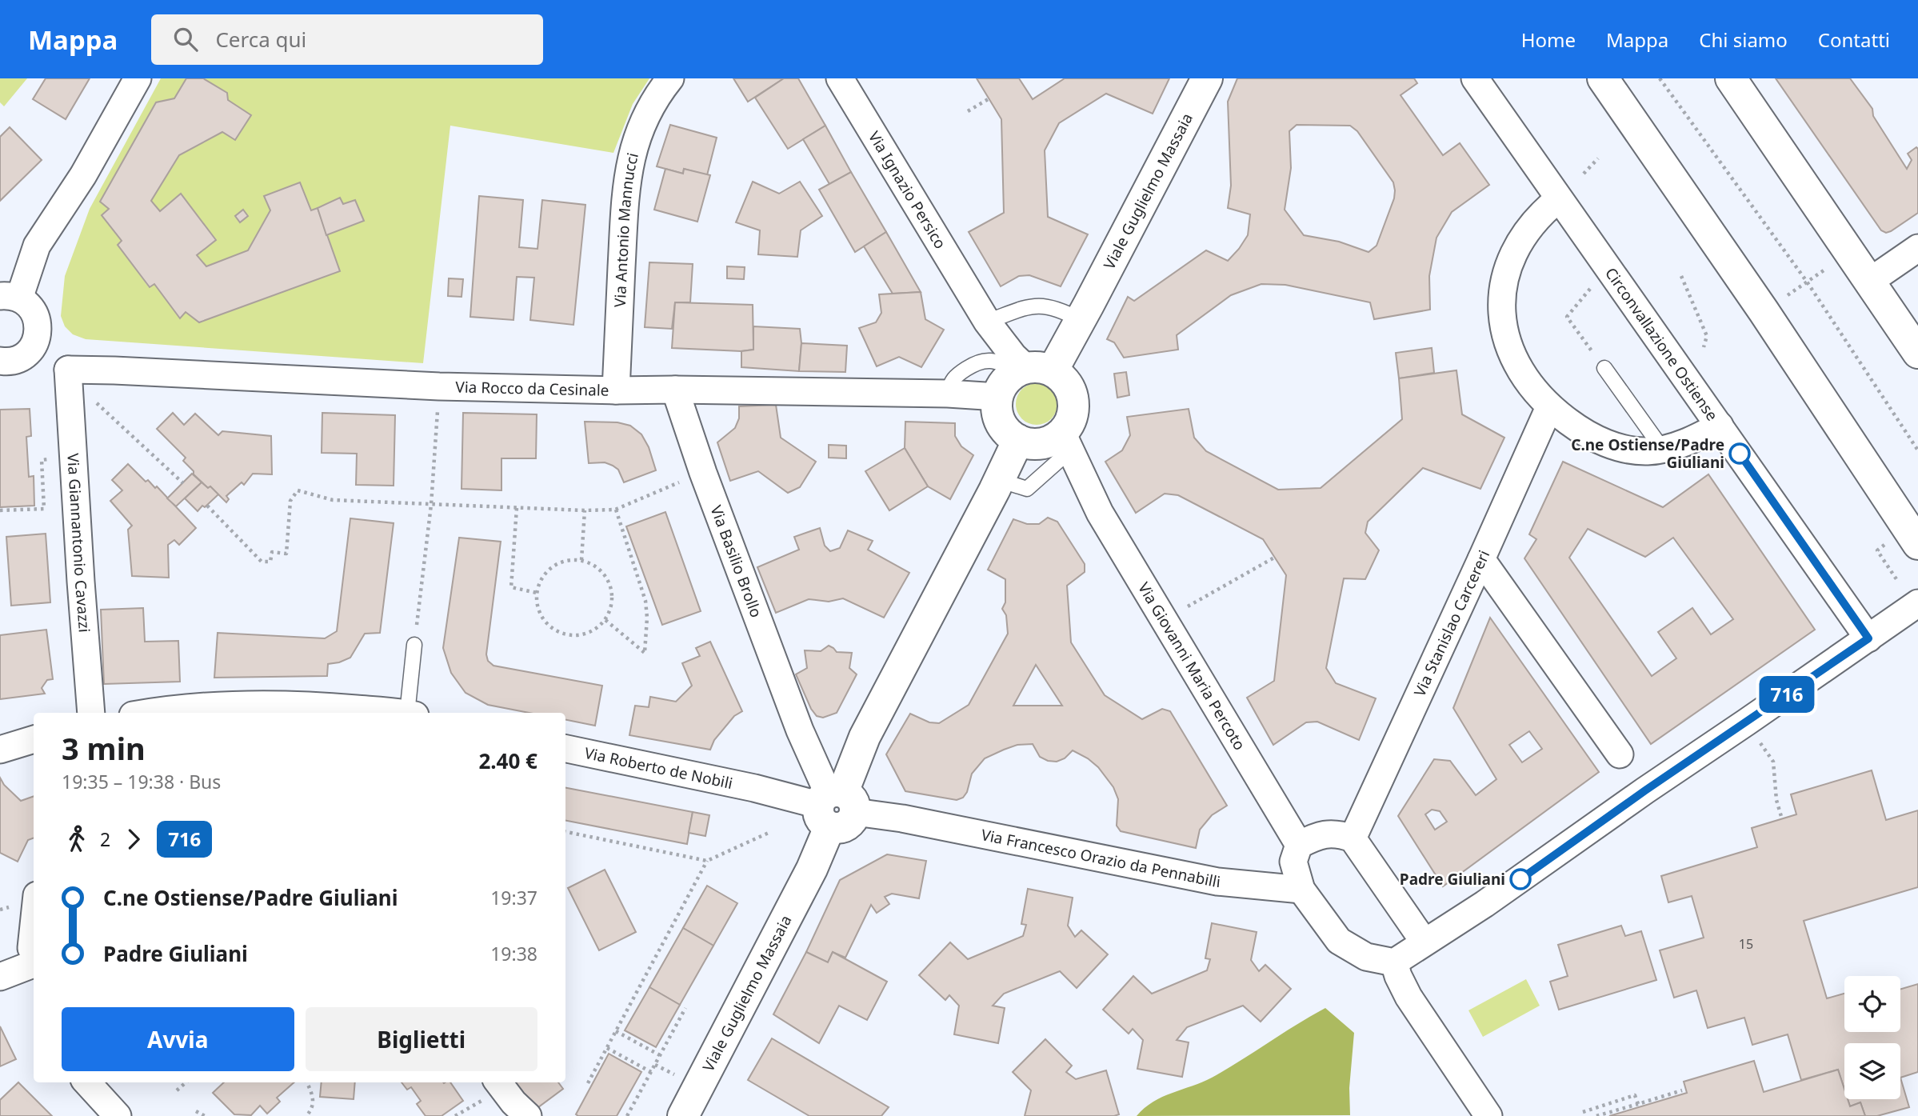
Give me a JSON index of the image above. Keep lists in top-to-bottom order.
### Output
{
  "streets": {
    "street": [
      "Via Ignazio Persico",
      "Viale Guglielmo Massaia",
      "Via Antonio Mannucci",
      "Circonvallazione Ostiense",
      "Via Rocco da Cesinale",
      "Via Giannantonio Cavazzi",
      "Via Basilio Brollo",
      "Via Stanislao Carcereri",
      "Via Giovanni Maria Percoto",
      "Via Roberto de Nobili",
      "Via Francesco Orazio da Pennabilli"
    ]
  },
  "crossings": [
    ["Via Ignazio Persico", "Viale Guglielmo Massaia"],
    ["Via Ignazio Persico", "Via Rocco da Cesinale"],
    ["Via Ignazio Persico", "Via Giovanni Maria Percoto"],
    ["Viale Guglielmo Massaia", "Via Rocco da Cesinale"],
    ["Viale Guglielmo Massaia", "Via Basilio Brollo"],
    ["Viale Guglielmo Massaia", "Via Giovanni Maria Percoto"],
    ["Viale Guglielmo Massaia", "Via Roberto de Nobili"],
    ["Viale Guglielmo Massaia", "Via Francesco Orazio da Pennabilli"],
    ["Via Antonio Mannucci", "Via Rocco da Cesinale"],
    ["Via Rocco da Cesinale", "Via Giannantonio Cavazzi"],
    ["Via Rocco da Cesinale", "Via Basilio Brollo"],
    ["Via Rocco da Cesinale", "Via Giovanni Maria Percoto"],
    ["Via Basilio Brollo", "Via Roberto de Nobili"],
    ["Via Basilio Brollo", "Via Francesco Orazio da Pennabilli"],
    ["Via Roberto de Nobili", "Via Francesco Orazio da Pennabilli"]
  ],
  "places": ["C.ne Ostiense/Padre Giuliani", "Padre Giuliani"],
  "lines": ["bus line 716"],
  "house_numbers": ["15"],
  "page": {
    "header": "Mappa",
    "search": "Cerca qui",
    "nav": [
      "Home",
      "Mappa",
      "Chi siamo",
      "Contatti"
    ],
    "on_map": "716",
    "heading": ["3 min", "19:35 – 19:38 · Bus", "2.40 €"],
    "legs": ["2", "716"],
    "list": [
      {
        "name": "C.ne Ostiense/Padre Giuliani",
        "value": "19:37"
      },
      {
        "name": "Padre Giuliani",
        "value": "19:38"
      }
    ],
    "buttons": ["Avvia", "Biglietti"]
  }
}
